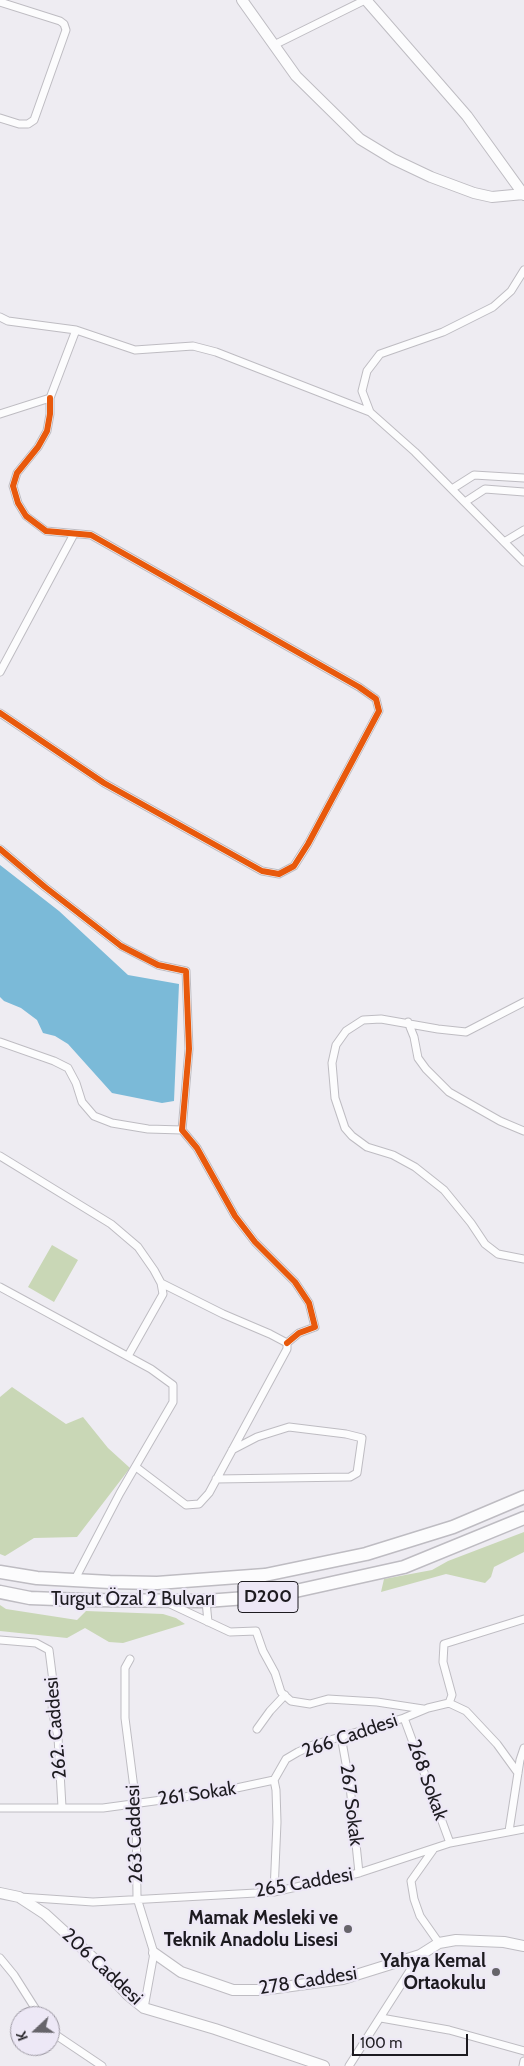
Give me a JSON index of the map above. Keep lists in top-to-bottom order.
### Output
{
  "streets": {
    "highway": ["D200", "Turgut Özal 2 Bulvarı"],
    "street": [
      "262. Caddesi",
      "266 Caddesi",
      "268 Sokak",
      "261 Sokak",
      "267 Sokak",
      "263 Caddesi",
      "265 Caddesi",
      "206 Caddesi",
      "278 Caddesi"
    ]
  },
  "crossings": [
    ["262. Caddesi", "261 Sokak"],
    ["266 Caddesi", "268 Sokak"],
    ["266 Caddesi", "261 Sokak"],
    ["266 Caddesi", "267 Sokak"],
    ["268 Sokak", "265 Caddesi"],
    ["261 Sokak", "263 Caddesi"],
    ["267 Sokak", "265 Caddesi"],
    ["263 Caddesi", "265 Caddesi"],
    ["263 Caddesi", "206 Caddesi"],
    ["263 Caddesi", "278 Caddesi"],
    ["265 Caddesi", "206 Caddesi"]
  ],
  "places": ["Mamak Mesleki ve Teknik Anadolu Lisesi", "Yahya Kemal Ortaokulu"],
  "scale_bar": "100 m",
  "north": "left"
}
